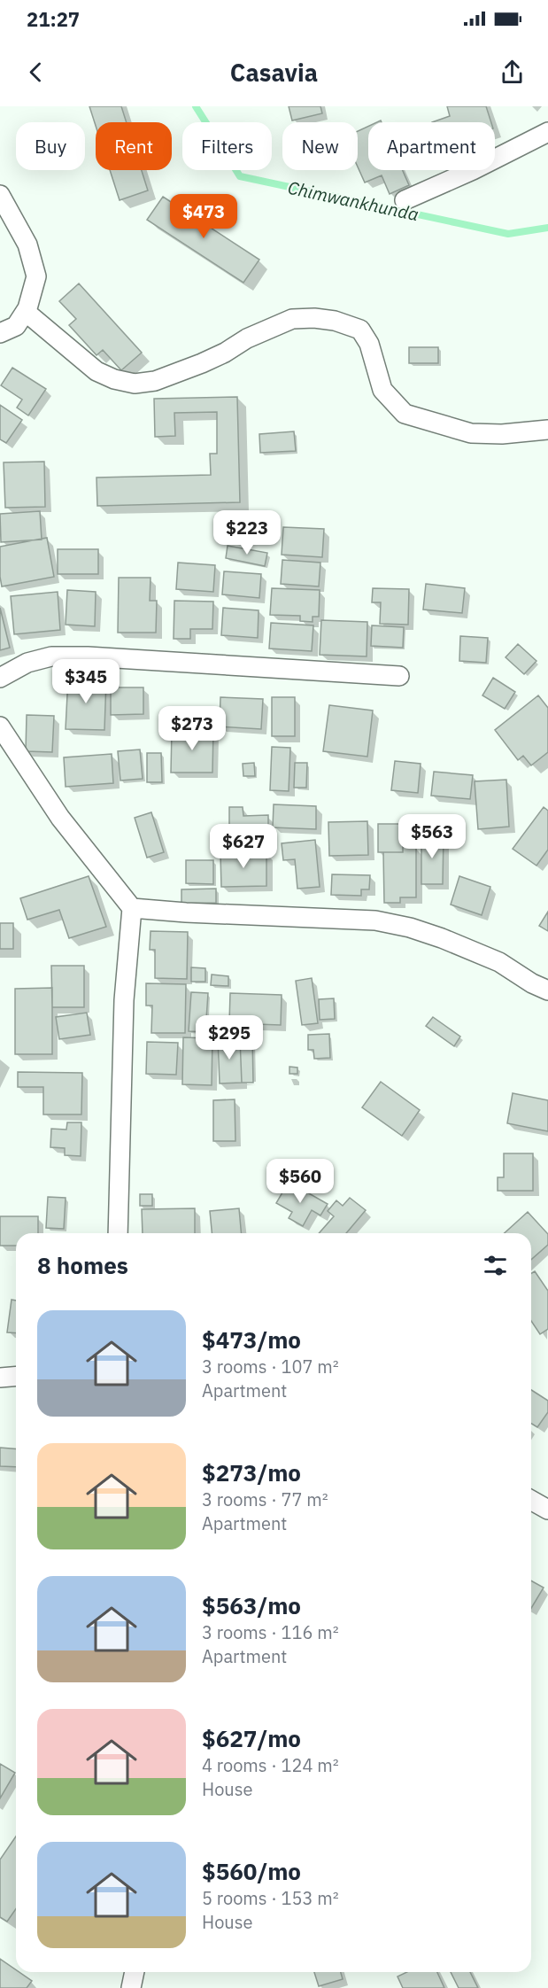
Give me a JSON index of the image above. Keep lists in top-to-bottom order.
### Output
{
  "water": ["Chimwankhunda"],
  "page": {
    "status": "21:27",
    "header": "Casavia",
    "chip": [
      "Buy",
      "Rent",
      "Filters",
      "New",
      "Apartment"
    ],
    "price": [
      "$473",
      "$223",
      "$345",
      "$273",
      "$563",
      "$627",
      "$295",
      "$560"
    ],
    "heading": "8 homes",
    "list": [
      {
        "name": "$473/mo",
        "note": "3 rooms · 107 m² · Apartment"
      },
      {
        "name": "$273/mo",
        "note": "3 rooms · 77 m² · Apartment"
      },
      {
        "name": "$563/mo",
        "note": "3 rooms · 116 m² · Apartment"
      },
      {
        "name": "$627/mo",
        "note": "4 rooms · 124 m² · House"
      },
      {
        "name": "$560/mo",
        "note": "5 rooms · 153 m² · House"
      }
    ]
  }
}
